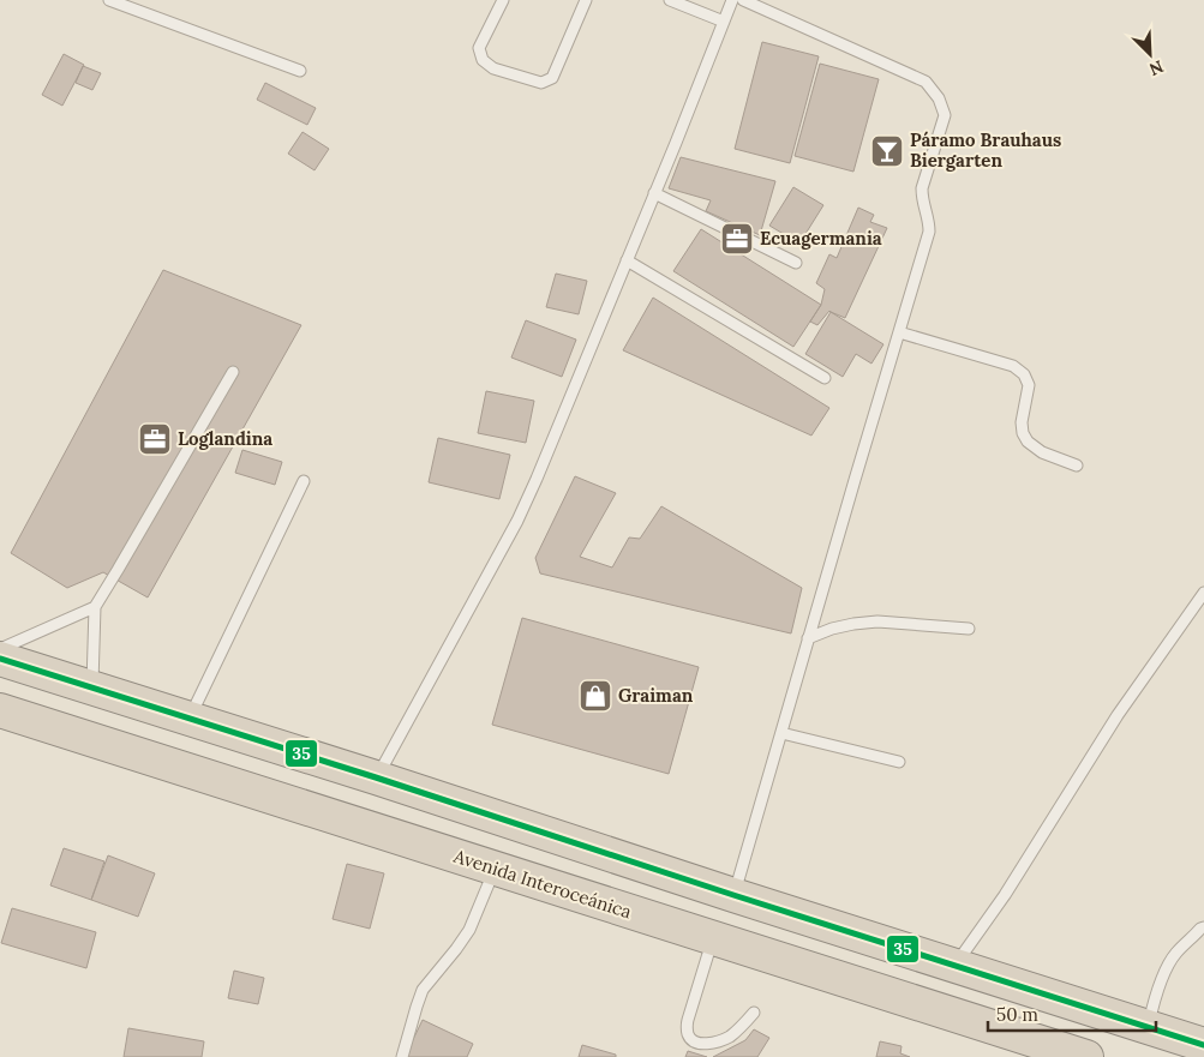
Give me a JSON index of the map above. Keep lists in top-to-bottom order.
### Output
{
  "streets": {
    "highway": ["Avenida Interoceánica"]
  },
  "places": {
    "bar": ["Páramo Brauhaus Biergarten"],
    "office": ["Ecuagermania", "Loglandina"],
    "shop": ["Graiman"]
  },
  "lines": ["transit line 35"],
  "scale_bar": "50 m",
  "north": "bottom right"
}
